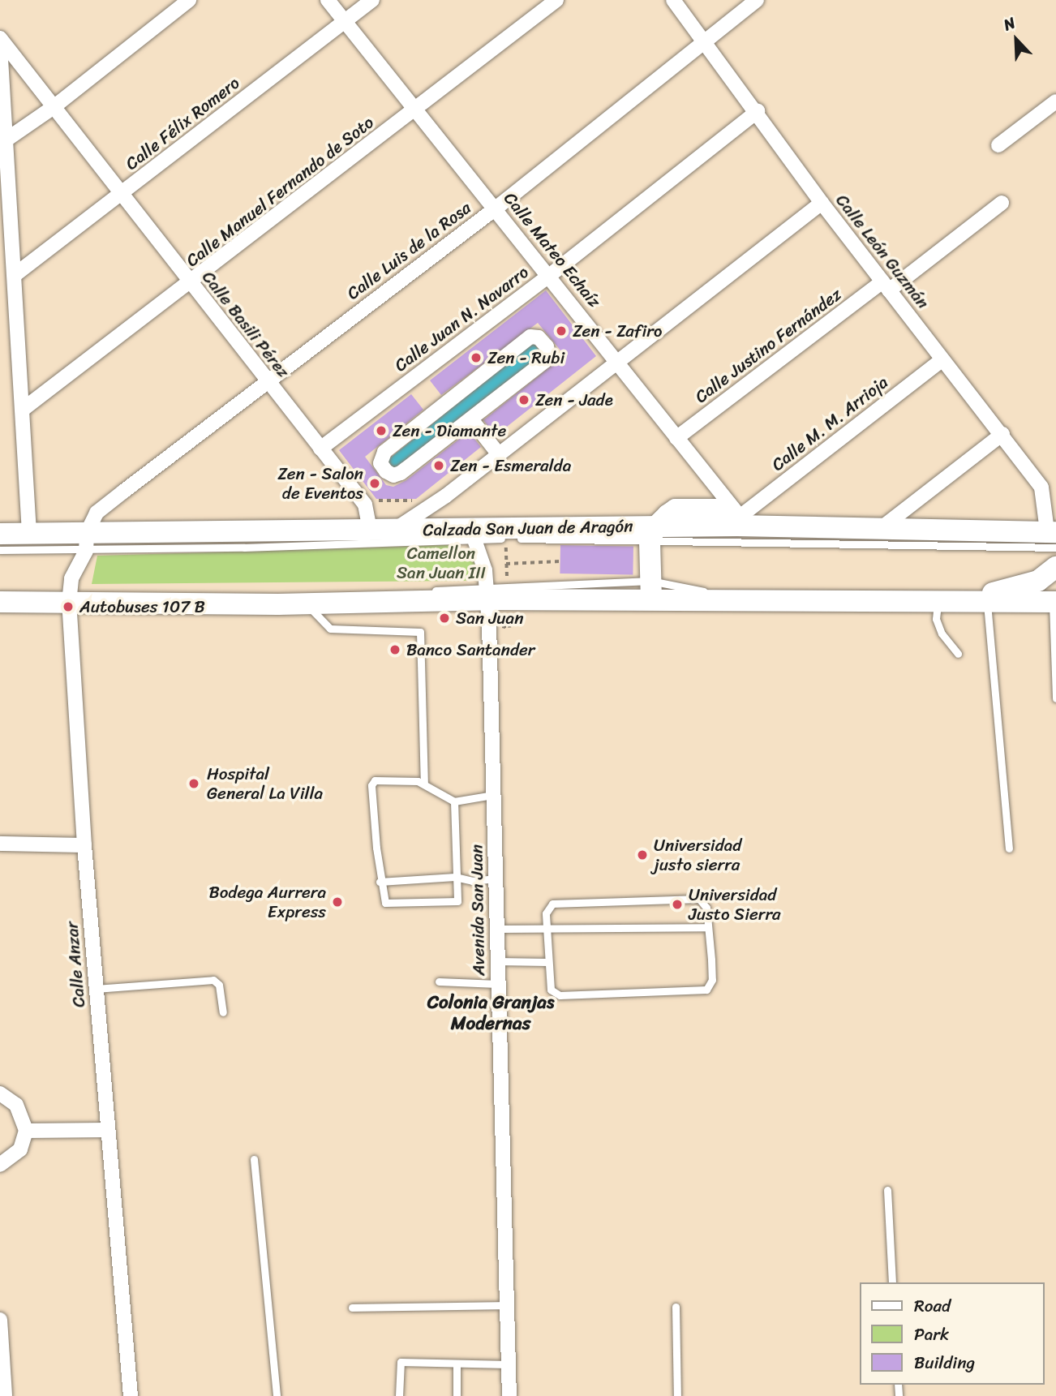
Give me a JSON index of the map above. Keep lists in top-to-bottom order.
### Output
{
  "streets": {
    "main road": ["Calzada San Juan de Aragón"],
    "street": [
      "Calle Félix Romero",
      "Calle Manuel Fernando de Soto",
      "Calle Mateo Echaíz",
      "Calle Luis de la Rosa",
      "Calle León Guzmán",
      "Calle Juan N. Navarro",
      "Calle Basili Pérez",
      "Calle Justino Fernández",
      "Calle M. M. Arrioja",
      "Avenida San Juan",
      "Calle Anzar"
    ]
  },
  "crossings": [
    ["Calle Félix Romero", "Calle Mateo Echaíz"],
    ["Calle Félix Romero", "Calle Basili Pérez"],
    ["Calle Manuel Fernando de Soto", "Calle Mateo Echaíz"],
    ["Calle Manuel Fernando de Soto", "Calle Basili Pérez"],
    ["Calle Mateo Echaíz", "Calle Luis de la Rosa"],
    ["Calle Mateo Echaíz", "Calle Juan N. Navarro"],
    ["Calle Mateo Echaíz", "Calle Justino Fernández"],
    ["Calle Mateo Echaíz", "Calle M. M. Arrioja"],
    ["Calle Luis de la Rosa", "Calle León Guzmán"],
    ["Calle Luis de la Rosa", "Calle Basili Pérez"],
    ["Calle Luis de la Rosa", "Calzada San Juan de Aragón"],
    ["Calle Luis de la Rosa", "Calle Anzar"],
    ["Calle León Guzmán", "Calle Juan N. Navarro"],
    ["Calle León Guzmán", "Calle Justino Fernández"],
    ["Calle León Guzmán", "Calle M. M. Arrioja"],
    ["Calle Juan N. Navarro", "Calle Basili Pérez"],
    ["Calle Basili Pérez", "Calzada San Juan de Aragón"],
    ["Calzada San Juan de Aragón", "Avenida San Juan"],
    ["Calzada San Juan de Aragón", "Calle Anzar"]
  ],
  "districts": ["Colonia Granjas Modernas"],
  "parks": ["Camellon San Juan III"],
  "places": [
    "Zen - Zafiro",
    "Zen - Rubi",
    "Zen - Jade",
    "Zen - Diamante",
    "Zen - Esmeralda",
    "Zen - Salon de Eventos",
    "Autobuses 107 B",
    "San Juan",
    "Banco Santander",
    "Hospital General La Villa",
    "Universidad justo sierra",
    "Bodega Aurrera Express",
    "Universidad Justo Sierra"
  ],
  "legend": ["Road", "Park", "Building"],
  "north": "top left"
}
